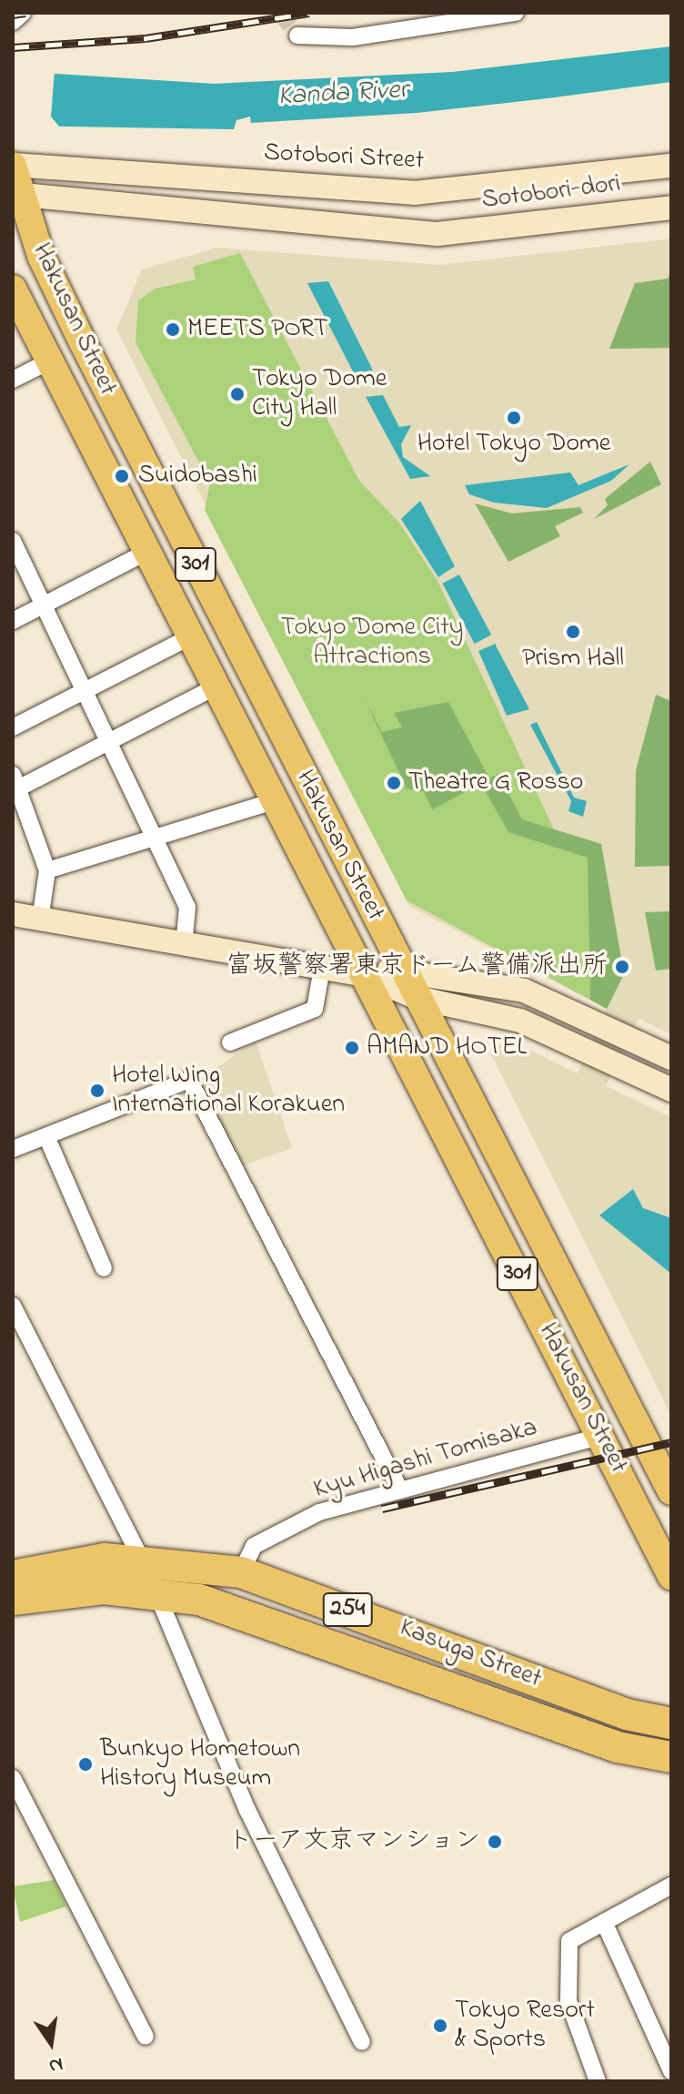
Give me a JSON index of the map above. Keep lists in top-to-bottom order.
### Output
{
  "streets": {
    "highway": ["254", "Kasuga Street"],
    "main road": ["Sotobori Street", "Hakusan Street", "301"],
    "street": ["Kyu Higashi Tomisaka"]
  },
  "crossings": [
    ["Sotobori Street", "301"],
    ["Hakusan Street", "301"],
    ["Hakusan Street", "Kyu Higashi Tomisaka"],
    ["Kyu Higashi Tomisaka", "Kasuga Street"]
  ],
  "water": ["Kanda River"],
  "parks": ["Tokyo Dome City Attractions"],
  "places": [
    "MEETS PORT",
    "Tokyo Dome City Hall",
    "Hotel Tokyo Dome",
    "Suidobashi",
    "Prism Hall",
    "Theatre G Rosso",
    "富坂警察署東京ドーム警備派出所",
    "AMAND HOTEL",
    "Hotel Wing International Korakuen",
    "Bunkyo Hometown History Museum",
    "トーア文京マンション",
    "Tokyo Resort & Sports"
  ],
  "north": "bottom"
}
